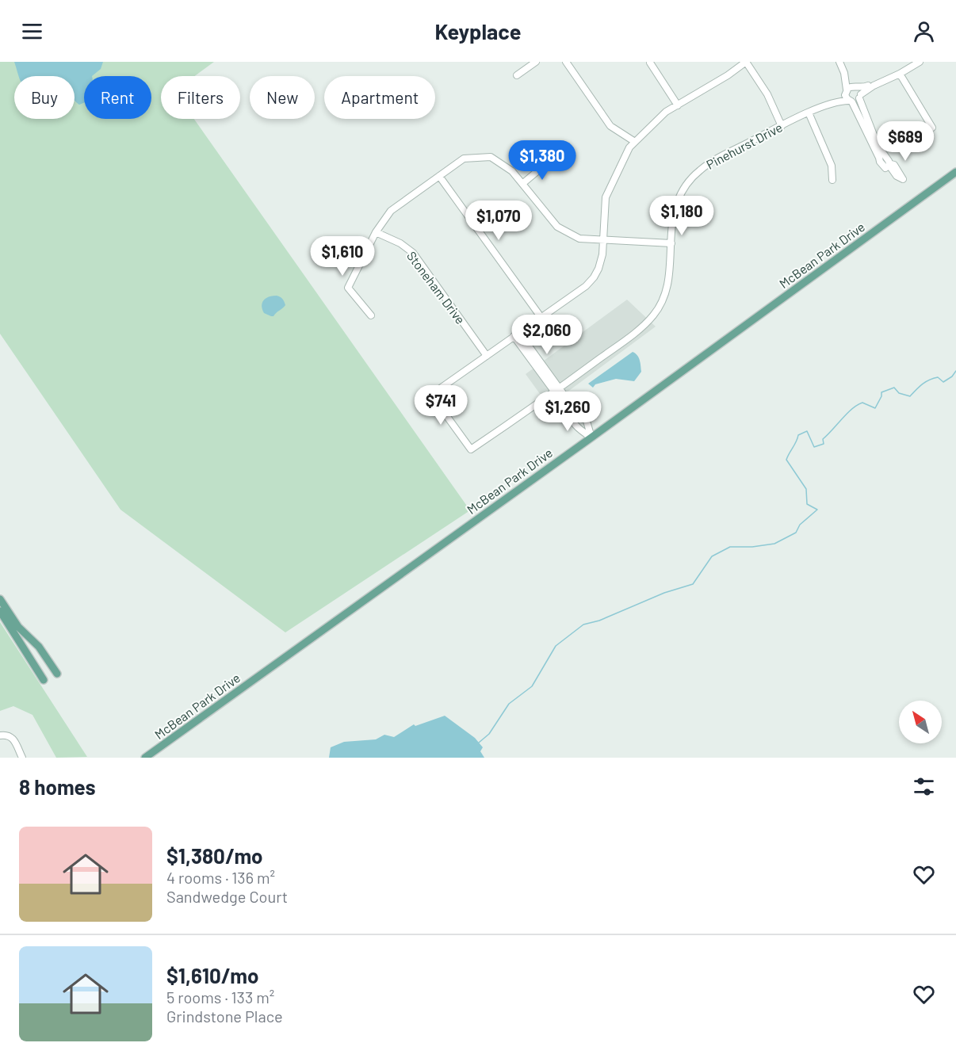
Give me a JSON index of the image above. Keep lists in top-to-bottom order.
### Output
{
  "streets": {
    "main road": ["McBean Park Drive"],
    "street": ["Pinehurst Drive", "Stoneham Drive"]
  },
  "crossings": [
    ["Pinehurst Drive", "Stoneham Drive"]
  ],
  "north": "top left",
  "page": {
    "header": "Keyplace",
    "chip": [
      "Buy",
      "Rent",
      "Filters",
      "New",
      "Apartment"
    ],
    "price": [
      "$689",
      "$1,380",
      "$1,180",
      "$1,070",
      "$1,610",
      "$2,060",
      "$741",
      "$1,260"
    ],
    "heading": "8 homes",
    "list": [
      {
        "name": "$1,380/mo",
        "note": "4 rooms · 136 m² · Sandwedge Court"
      },
      {
        "name": "$1,610/mo",
        "note": "5 rooms · 133 m² · Grindstone Place"
      }
    ]
  }
}
